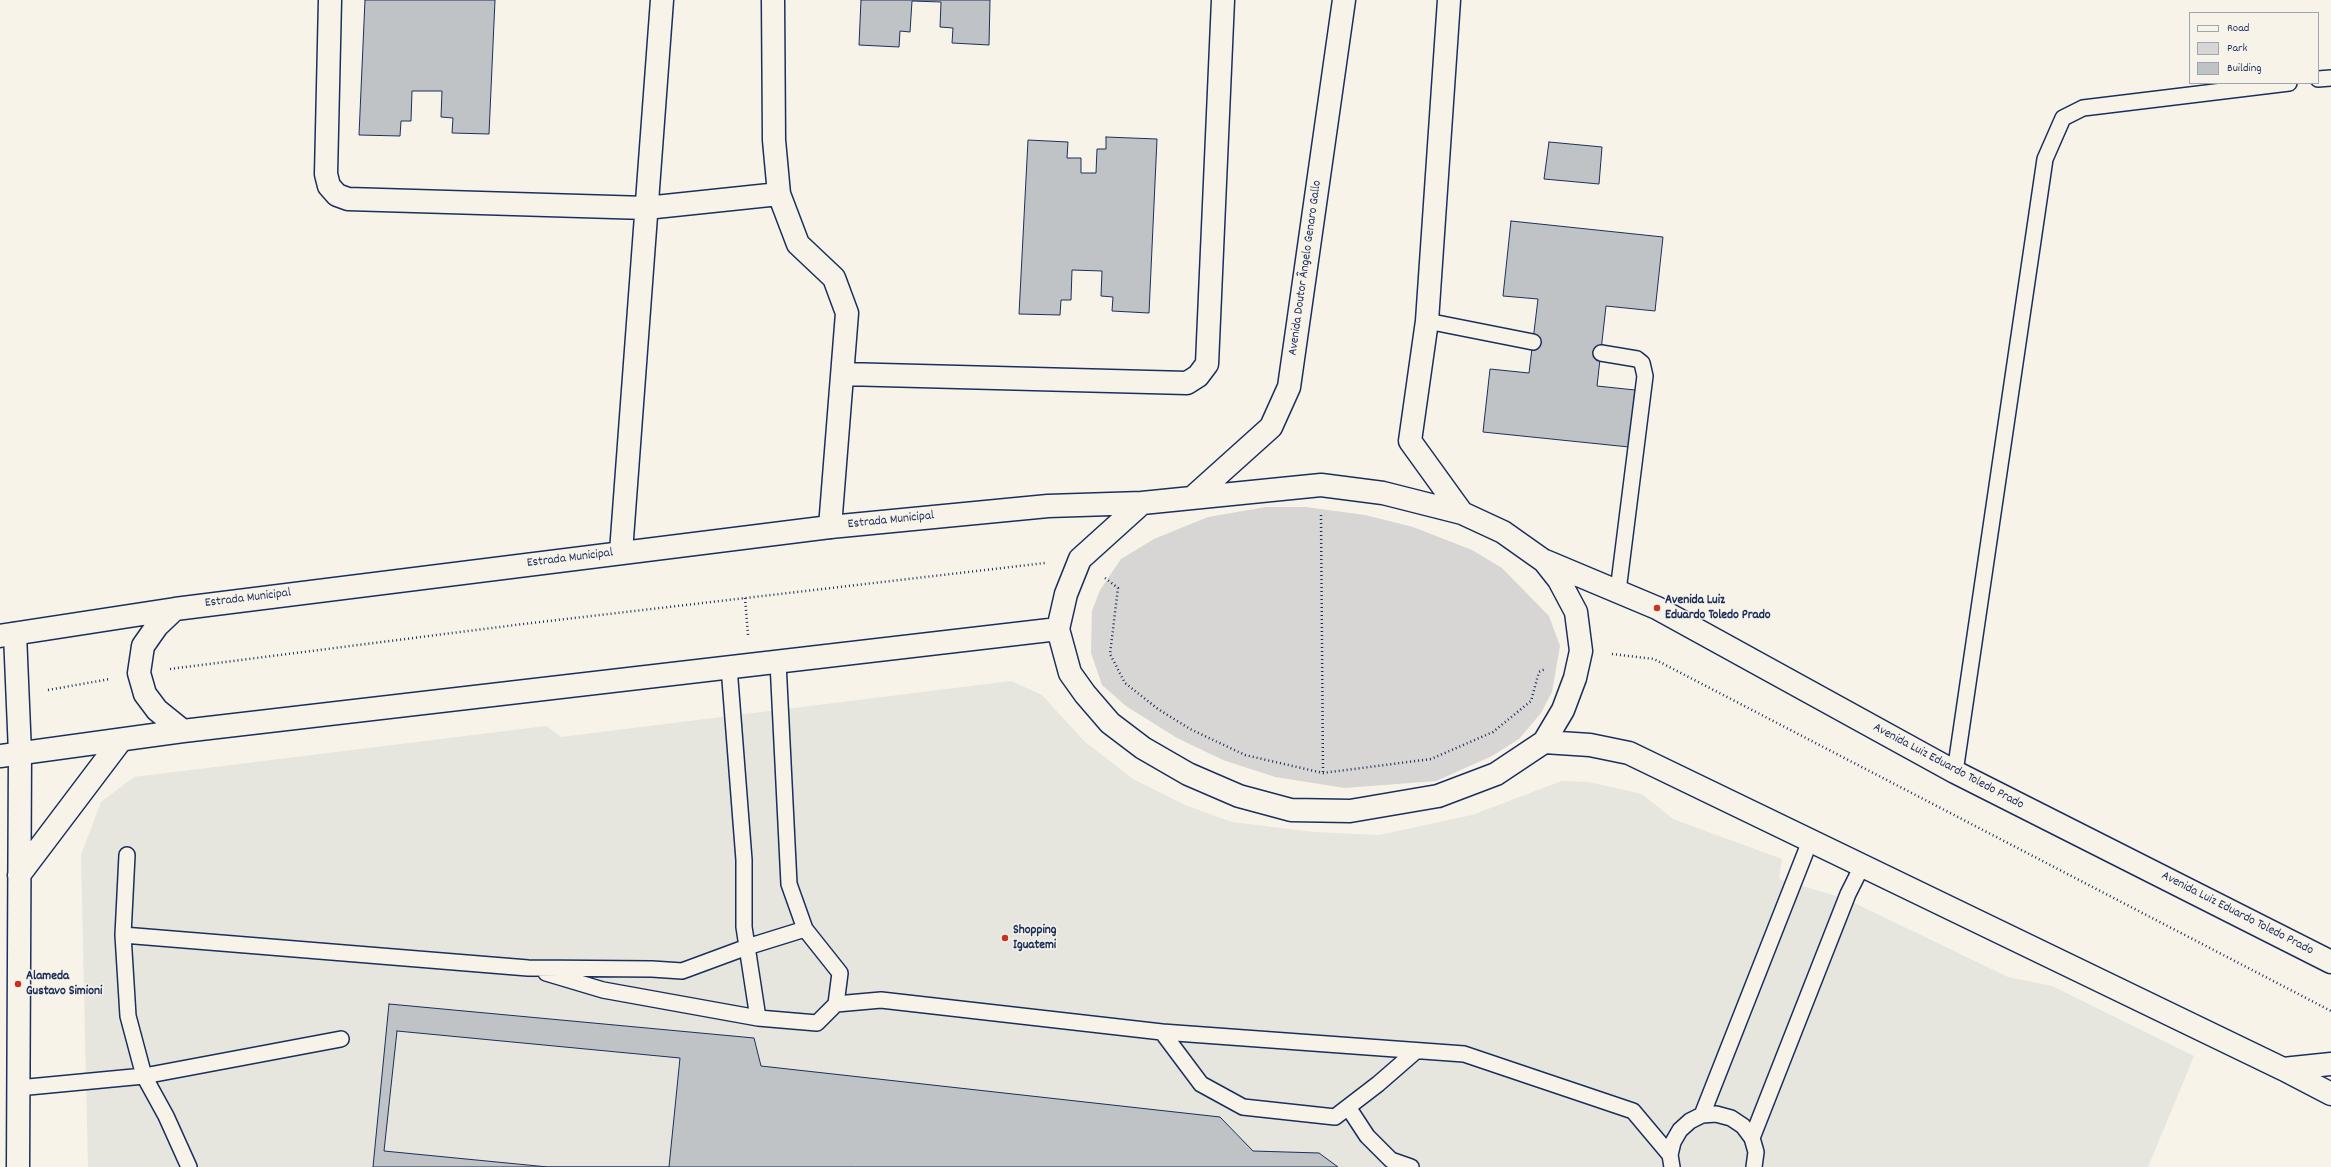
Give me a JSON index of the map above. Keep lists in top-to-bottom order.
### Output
{
  "streets": {
    "main road": ["Avenida Doutor Ângelo Genaro Gallo", "Estrada Municipal", "Avenida Luiz Eduardo Toledo Prado"]
  },
  "crossings": [
    ["Avenida Doutor Ângelo Genaro Gallo", "Estrada Municipal"],
    ["Estrada Municipal", "Avenida Luiz Eduardo Toledo Prado"]
  ],
  "places": ["Avenida Luiz Eduardo Toledo Prado", "Shopping Iguatemi", "Alameda Gustavo Simioni"],
  "legend": ["Road", "Park", "Building"]
}
